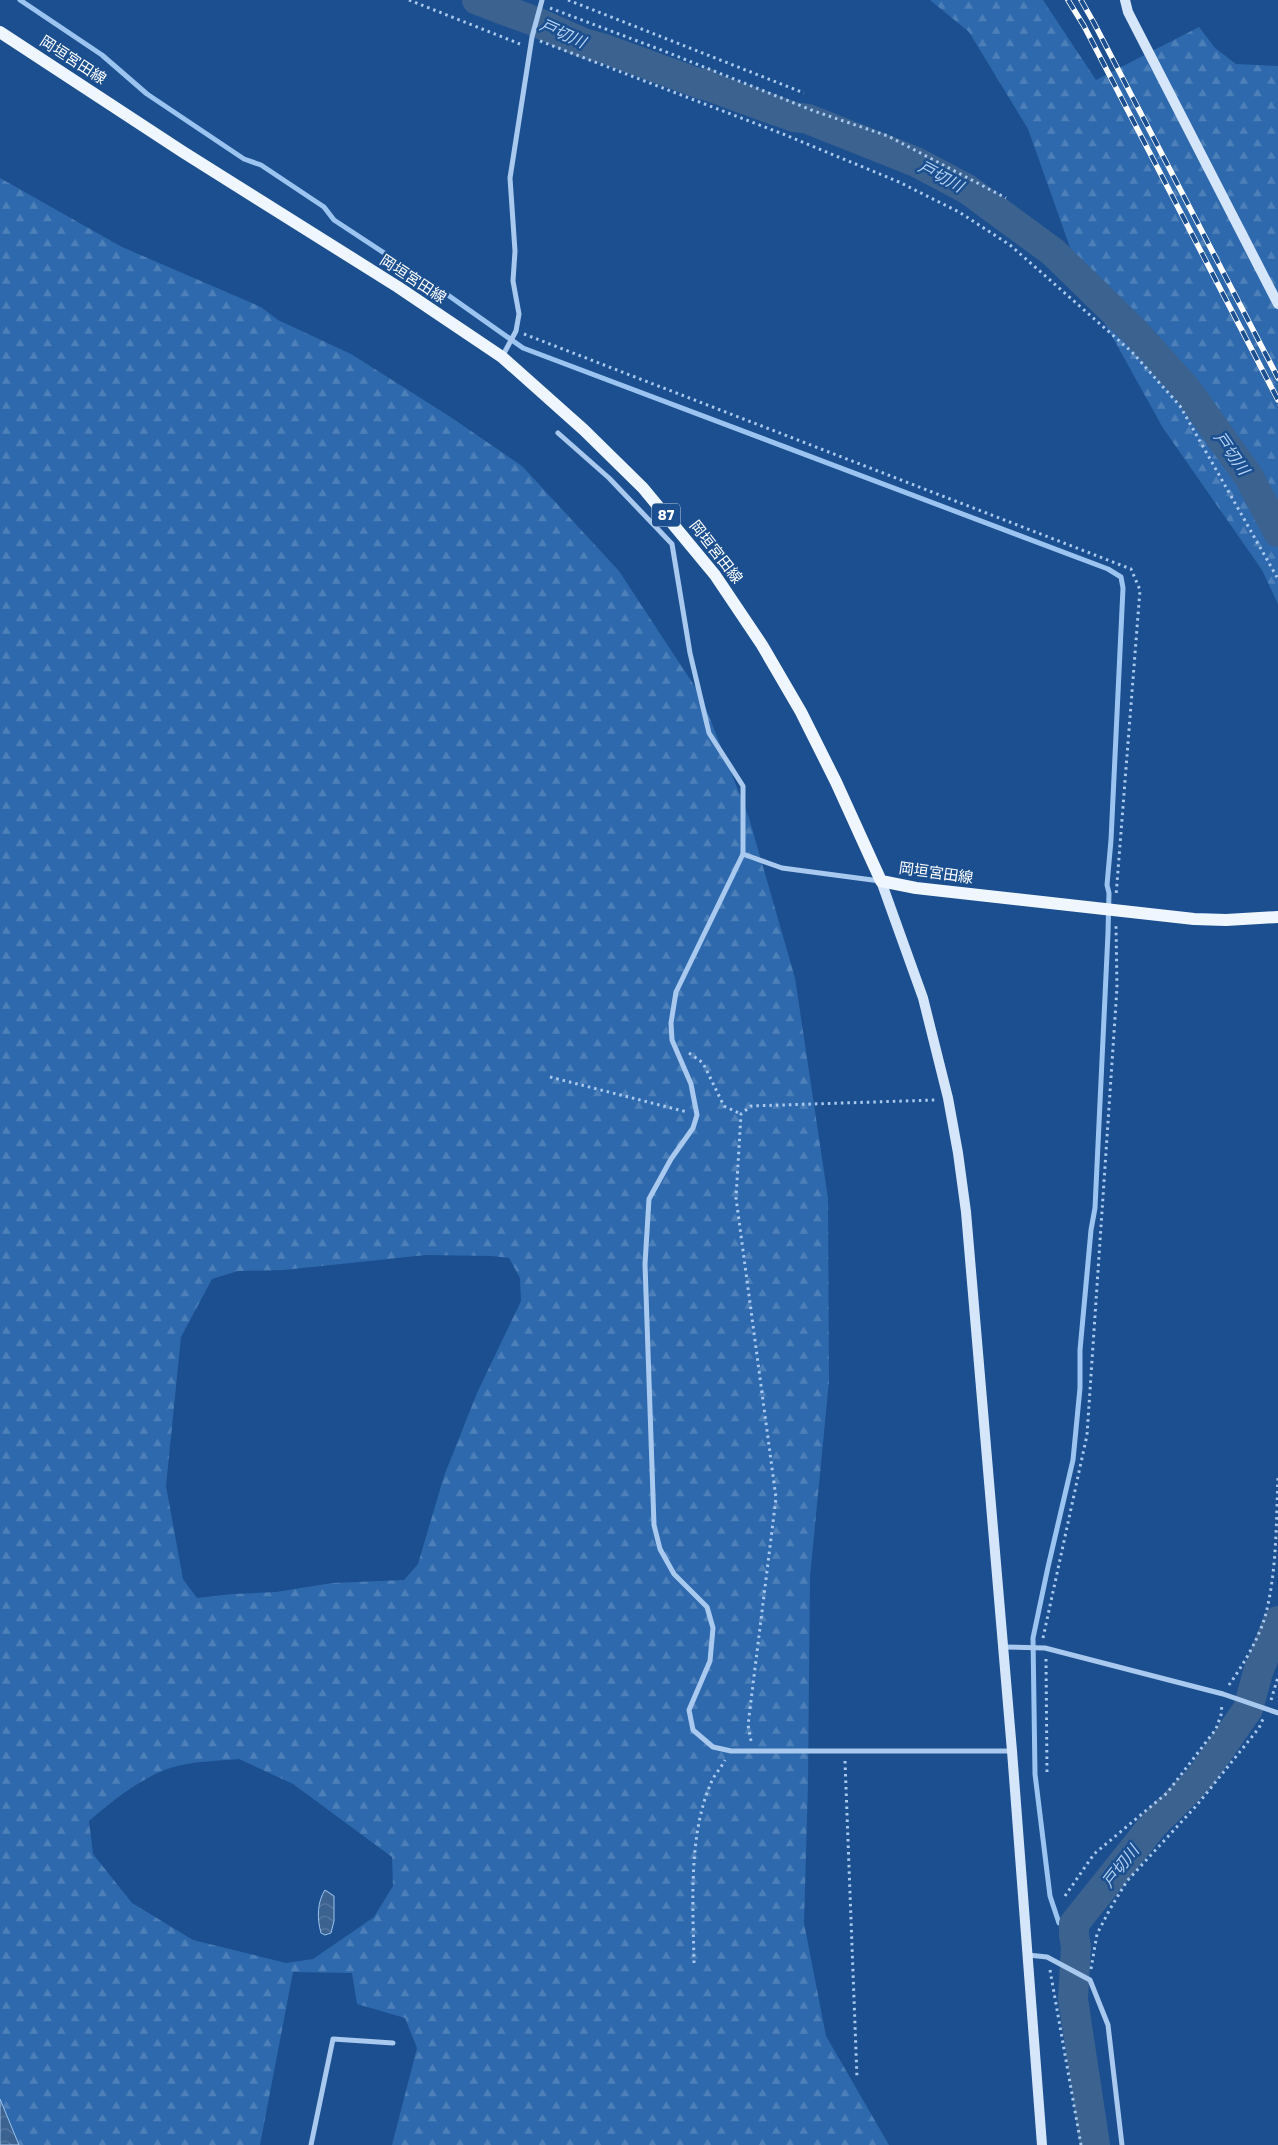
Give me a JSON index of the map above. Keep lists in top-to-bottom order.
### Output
{
  "streets": {
    "main road": ["岡垣宮田線", "87"]
  },
  "water": ["戸切川"]
}
